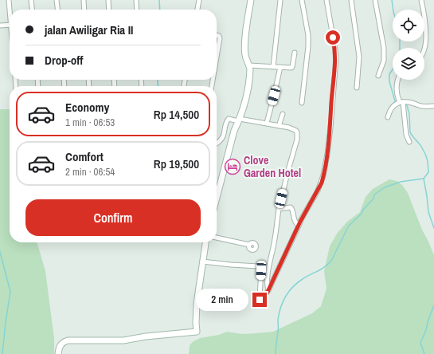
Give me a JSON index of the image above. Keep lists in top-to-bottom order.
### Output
{
  "places": {
    "hotel": ["Clove Garden Hotel"]
  },
  "page": {
    "banner": ["jalan Awiligar Ria II", "Drop-off"],
    "list": [
      {
        "name": "Economy",
        "note": "1 min · 06:53",
        "value": "Rp 14,500"
      },
      {
        "name": "Comfort",
        "note": "2 min · 06:54",
        "value": "Rp 19,500"
      }
    ],
    "buttons": "Confirm",
    "bubble": "2 min"
  }
}
